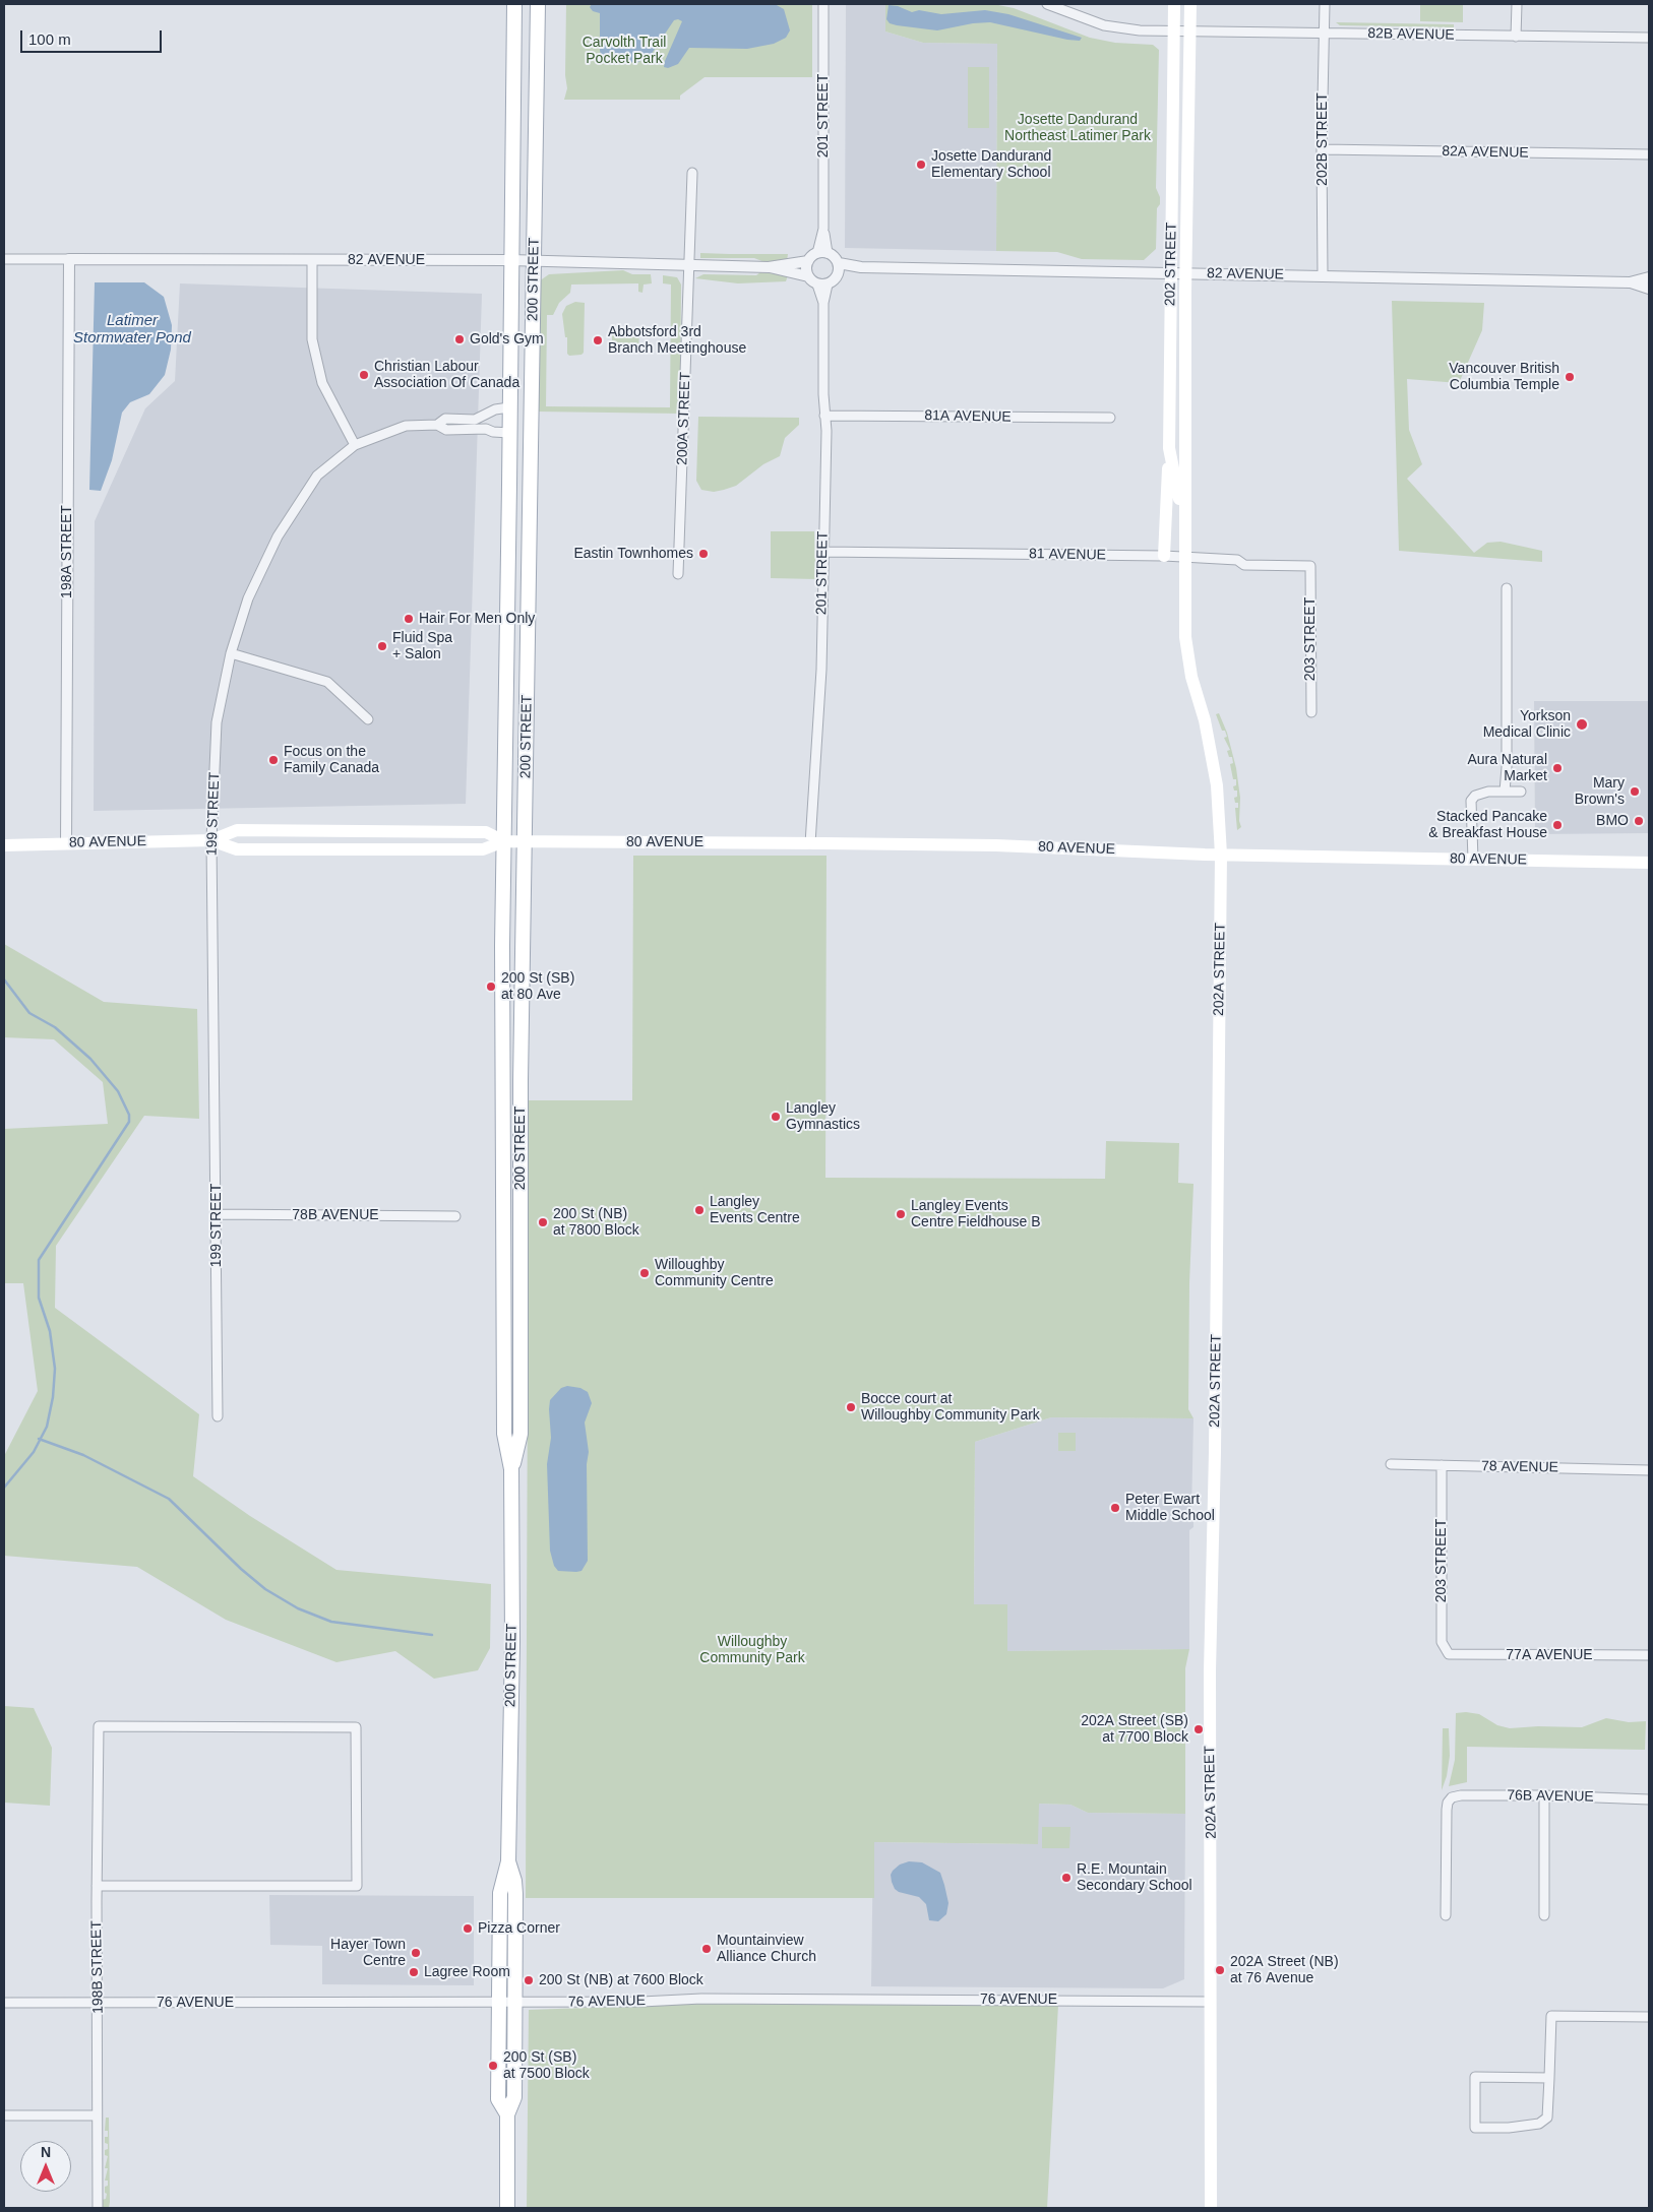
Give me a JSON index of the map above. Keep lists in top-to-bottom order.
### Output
{
  "streets": {
    "main road": [
      "202 STREET",
      "200 STREET",
      "80 AVENUE",
      "202A STREET"
    ],
    "street": [
      "82B AVENUE",
      "201 STREET",
      "202B STREET",
      "82A AVENUE",
      "82 AVENUE",
      "81A AVENUE",
      "200A STREET",
      "198A STREET",
      "81 AVENUE",
      "203 STREET",
      "199 STREET",
      "78B AVENUE",
      "78 AVENUE",
      "77A AVENUE",
      "76B AVENUE",
      "198B STREET",
      "76 AVENUE"
    ]
  },
  "crossings": [
    ["82B AVENUE", "202B STREET"],
    ["82B AVENUE", "202 STREET"],
    ["201 STREET", "82 AVENUE"],
    ["201 STREET", "81A AVENUE"],
    ["201 STREET", "81 AVENUE"],
    ["201 STREET", "80 AVENUE"],
    ["202B STREET", "82A AVENUE"],
    ["202B STREET", "82 AVENUE"],
    ["82 AVENUE", "202 STREET"],
    ["82 AVENUE", "200 STREET"],
    ["82 AVENUE", "200A STREET"],
    ["82 AVENUE", "198A STREET"],
    ["202 STREET", "81 AVENUE"],
    ["202 STREET", "202A STREET"],
    ["200 STREET", "80 AVENUE"],
    ["200 STREET", "76 AVENUE"],
    ["198A STREET", "80 AVENUE"],
    ["81 AVENUE", "203 STREET"],
    ["81 AVENUE", "202A STREET"],
    ["203 STREET", "78 AVENUE"],
    ["203 STREET", "77A AVENUE"],
    ["199 STREET", "80 AVENUE"],
    ["199 STREET", "78B AVENUE"],
    ["80 AVENUE", "202A STREET"],
    ["202A STREET", "76 AVENUE"],
    ["198B STREET", "76 AVENUE"]
  ],
  "water": ["Latimer Stormwater Pond"],
  "parks": ["Carvolth Trail Pocket Park", "Josette Dandurand Northeast Latimer Park", "Willoughby Community Park"],
  "places": [
    "Josette Dandurand Elementary School",
    "Gold's Gym",
    "Abbotsford 3rd Branch Meetinghouse",
    "Christian Labour Association Of Canada",
    "Vancouver British Columbia Temple",
    "Eastin Townhomes",
    "Hair For Men Only",
    "Fluid Spa + Salon",
    "Yorkson Medical Clinic",
    "Focus on the Family Canada",
    "Aura Natural Market",
    "Mary Brown's",
    "BMO",
    "Stacked Pancake & Breakfast House",
    "200 St (SB) at 80 Ave",
    "Langley Gymnastics",
    "Langley Events Centre",
    "Langley Events Centre Fieldhouse B",
    "200 St (NB) at 7800 Block",
    "Willoughby Community Centre",
    "Bocce court at Willoughby Community Park",
    "Peter Ewart Middle School",
    "202A Street (SB) at 7700 Block",
    "R.E. Mountain Secondary School",
    "Pizza Corner",
    "Mountainview Alliance Church",
    "Hayer Town Centre",
    "202A Street (NB) at 76 Avenue",
    "Lagree Room",
    "200 St (NB) at 7600 Block",
    "200 St (SB) at 7500 Block"
  ],
  "scale_bar": "100 m",
  "north": "top"
}
